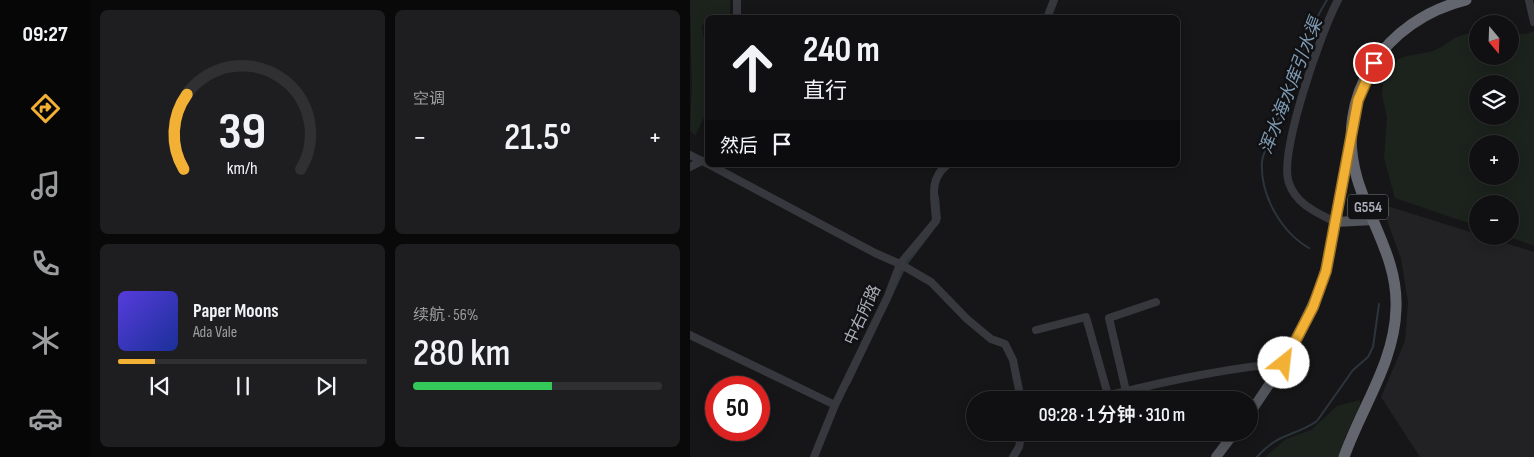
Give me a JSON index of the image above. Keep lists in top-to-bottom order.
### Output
{
  "streets": {
    "highway": ["G554"],
    "street": ["中右所路"]
  },
  "water": ["浑水海水库引水渠"],
  "north": "bottom",
  "page": {
    "tabs": "09:27",
    "tile": [
      "空调",
      ["续航 · 56%", "280 km"]
    ],
    "map_buttons": ["+", "−"],
    "turn": ["240 m", "直行"],
    "heat": ["−", "21.5°", "+"],
    "then": "然后",
    "song": ["Paper Moons", "Ada Vale"],
    "limit": "50",
    "trip": "09:28 · 1 分钟 · 310 m",
    "gauge": ["39", "km/h"]
  }
}
